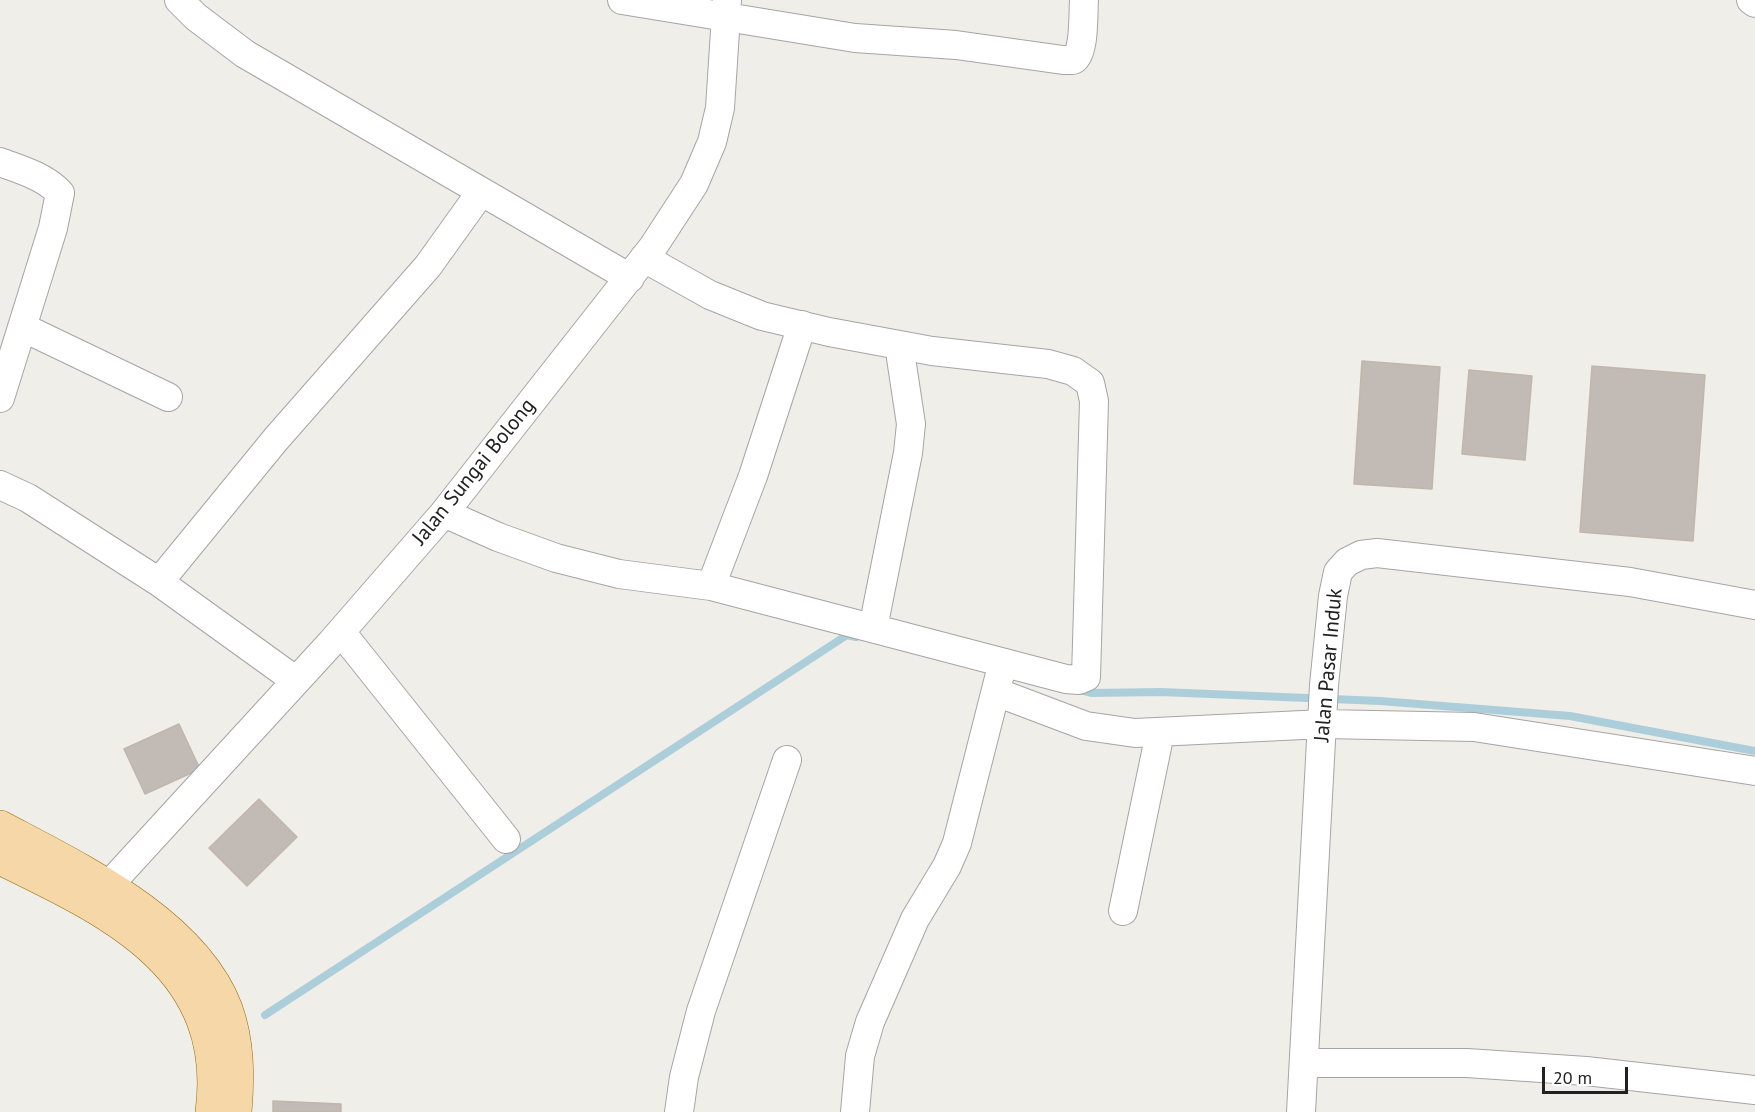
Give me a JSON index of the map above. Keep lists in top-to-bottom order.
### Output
{
  "streets": {
    "street": ["Jalan Sungai Bolong", "Jalan Pasar Induk"]
  },
  "scale_bar": "20 m"
}
